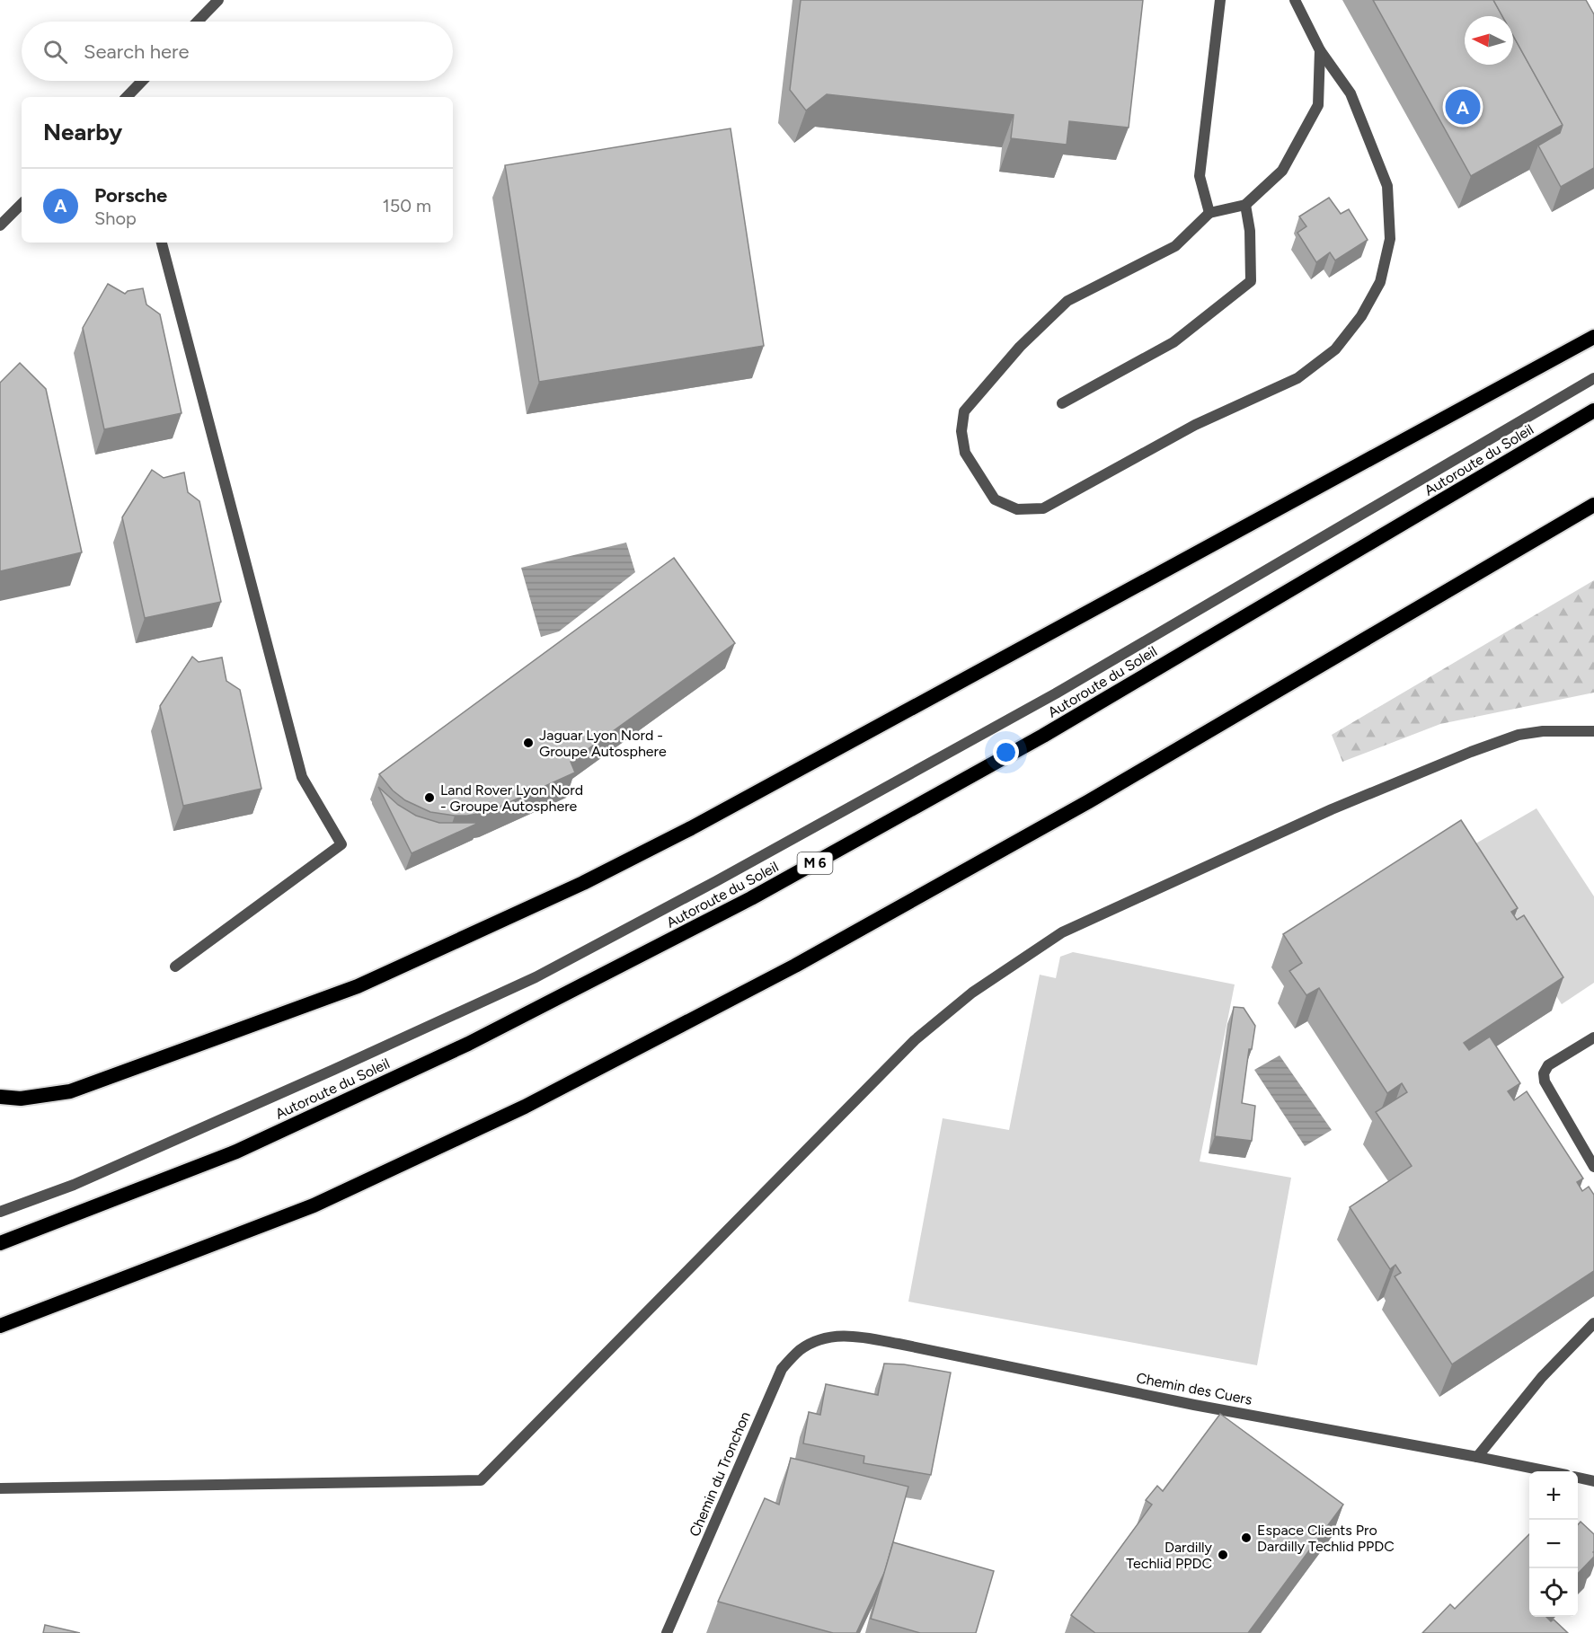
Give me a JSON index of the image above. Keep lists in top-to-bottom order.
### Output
{
  "streets": {
    "highway": ["Autoroute du Soleil", "M 6"],
    "street": ["Chemin des Cuers", "Chemin du Tronchon"]
  },
  "crossings": [
    ["Chemin des Cuers", "Chemin du Tronchon"]
  ],
  "places": [
    "Jaguar Lyon Nord - Groupe Autosphere",
    "Land Rover Lyon Nord - Groupe Autosphere",
    "Espace Clients Pro Dardilly Techlid PPDC",
    "Dardilly Techlid PPDC"
  ],
  "north": "left",
  "page": {
    "search": "Search here",
    "pins": "A",
    "heading": "Nearby",
    "list": [
      {
        "mark": "A",
        "name": "Porsche",
        "note": "Shop",
        "value": "150 m"
      }
    ],
    "map_buttons": ["+", "−"]
  }
}
